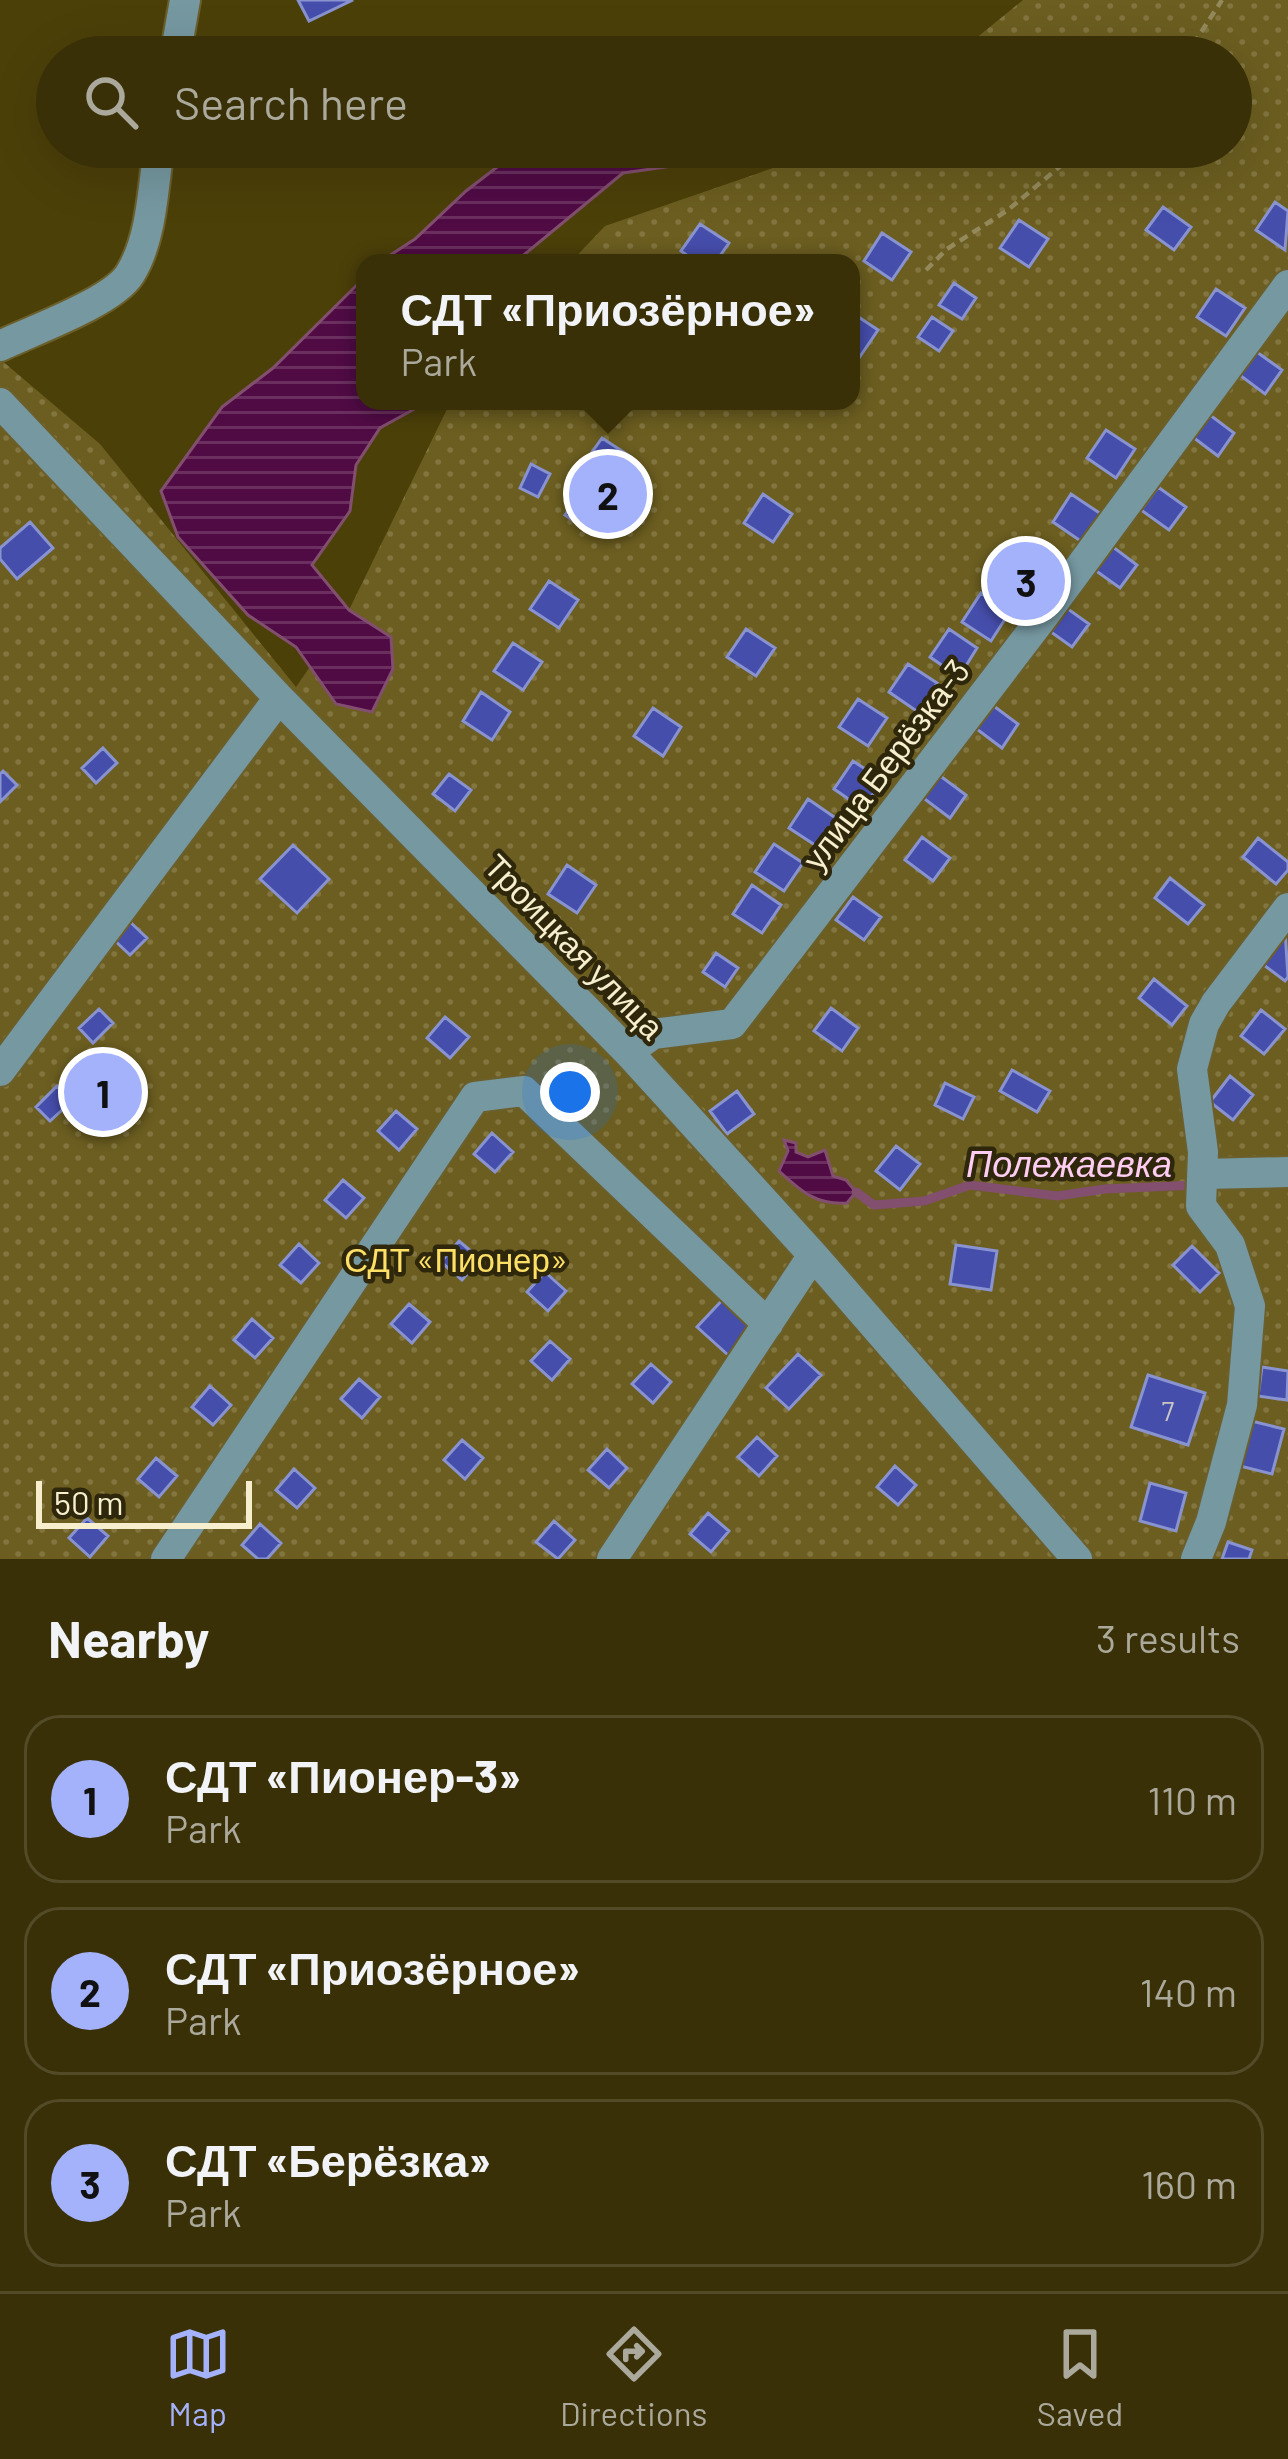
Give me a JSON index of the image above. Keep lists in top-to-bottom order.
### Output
{
  "streets": {
    "street": ["улица Берёзка-3", "Троицкая улица"]
  },
  "crossings": [
    ["улица Берёзка-3", "Троицкая улица"]
  ],
  "water": ["Полежаевка"],
  "parks": ["СДТ «Пионер»"],
  "house_numbers": ["7"],
  "scale_bar": "50 m",
  "page": {
    "search": "Search here",
    "popup": ["СДТ «Приозёрное»", "Park"],
    "pins": ["2", "3", "1"],
    "scale": "50 m",
    "heading": ["Nearby", "3 results"],
    "list": [
      {
        "mark": "1",
        "name": "СДТ «Пионер-3»",
        "note": "Park",
        "value": "110 m"
      },
      {
        "mark": "2",
        "name": "СДТ «Приозёрное»",
        "note": "Park",
        "value": "140 m"
      },
      {
        "mark": "3",
        "name": "СДТ «Берёзка»",
        "note": "Park",
        "value": "160 m"
      }
    ],
    "nav": ["Map", "Directions", "Saved"]
  }
}
